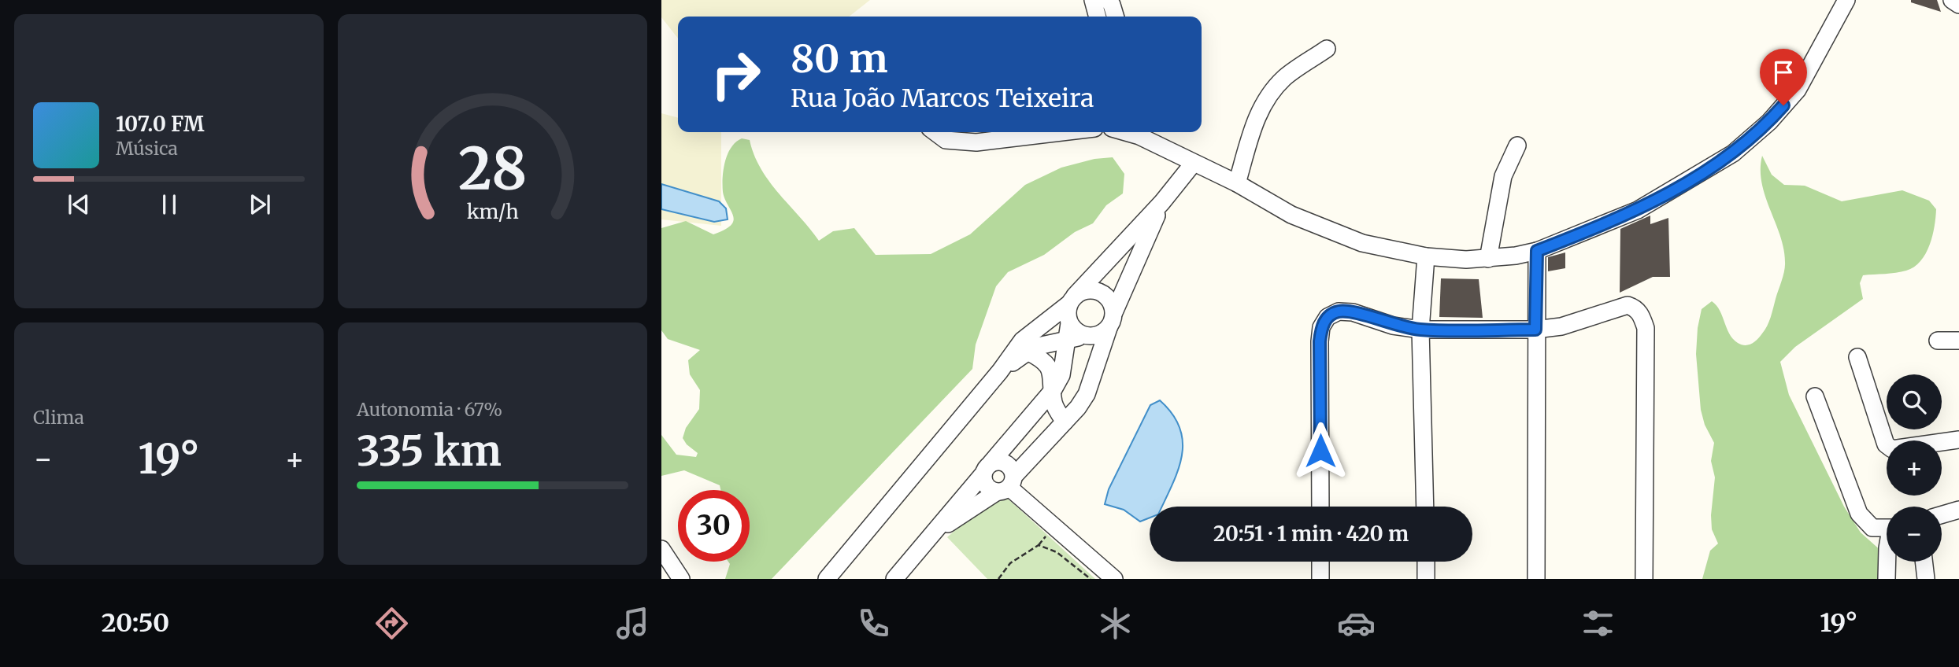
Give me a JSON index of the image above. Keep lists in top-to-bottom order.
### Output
{
  "page": {
    "turn": ["80 m", "Rua João Marcos Teixeira"],
    "song": ["107.0 FM", "Música"],
    "tile": [
      "Clima",
      ["Autonomia · 67%", "335 km"]
    ],
    "map_buttons": ["+", "−"],
    "heat": ["−", "19°", "+"],
    "limit": "30",
    "trip": "20:51 · 1 min · 420 m",
    "tabs": ["20:50", "19°"],
    "gauge": ["28", "km/h"]
  }
}
